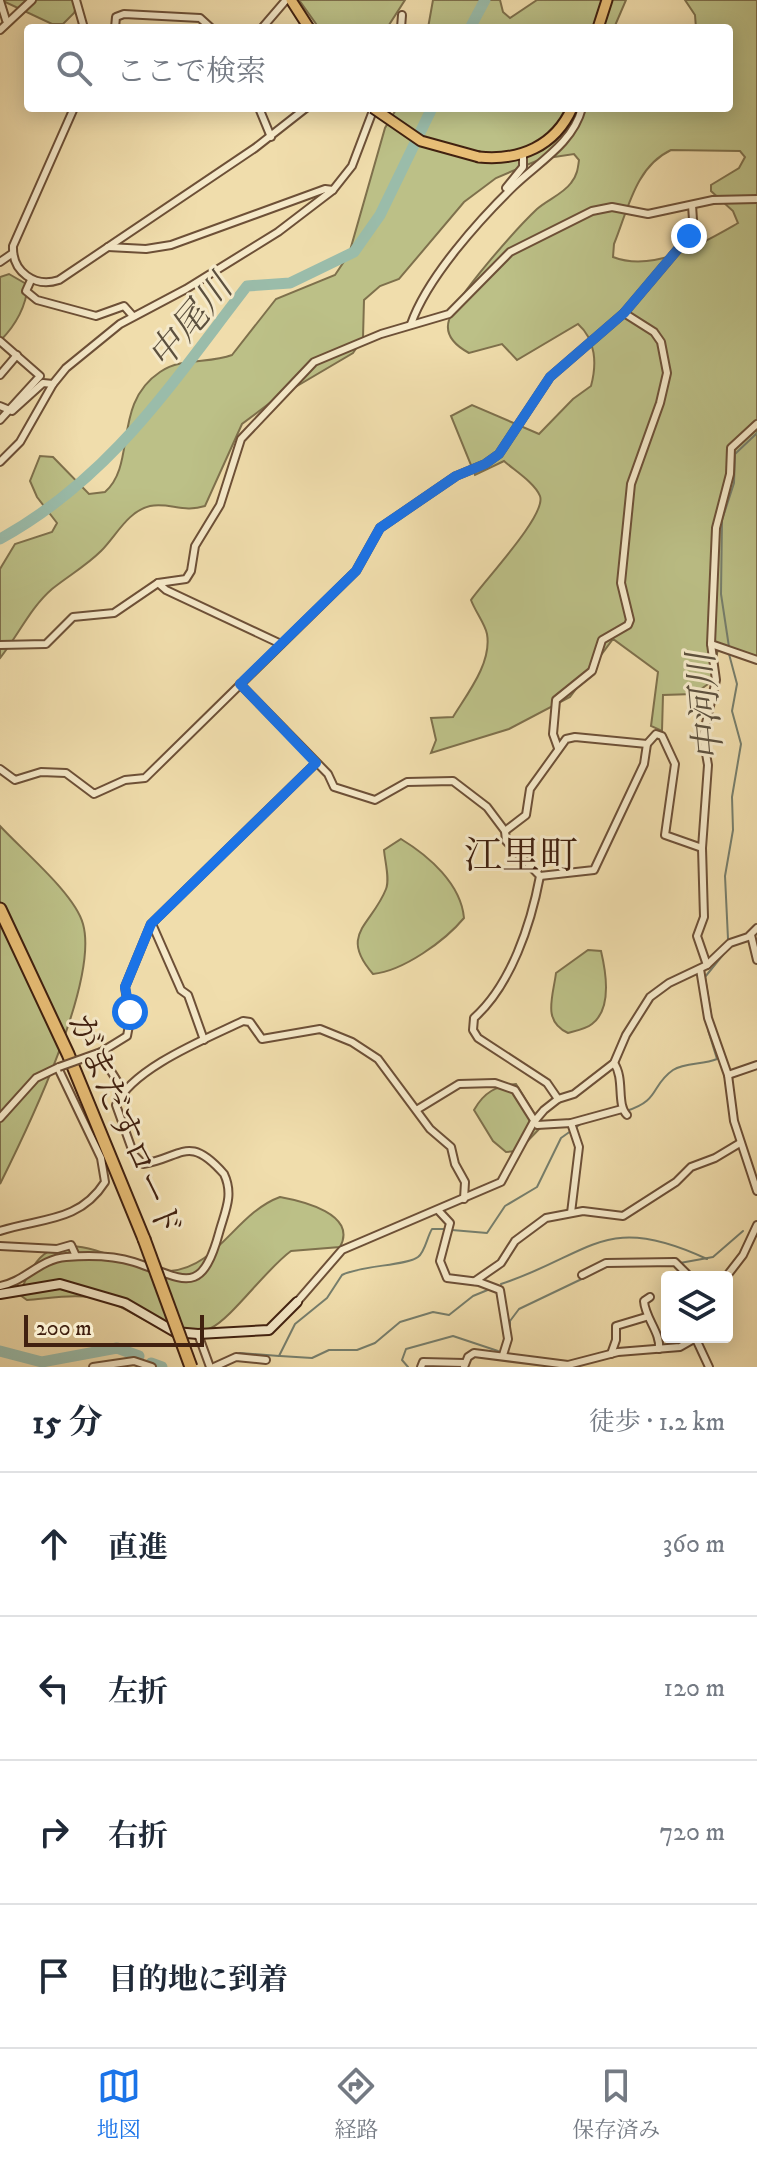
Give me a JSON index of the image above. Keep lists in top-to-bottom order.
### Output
{
  "streets": {
    "highway": ["がまだすロード"]
  },
  "districts": ["江里町"],
  "water": ["中尾川", "中河川"],
  "scale_bar": "200 m",
  "page": {
    "search": "ここで検索",
    "scale": "200 m",
    "heading": ["15 分", "徒歩 · 1.2 km"],
    "list": [
      ["直進", "360 m"],
      ["左折", "120 m"],
      ["右折", "720 m"],
      "目的地に到着"
    ],
    "nav": ["地図", "経路", "保存済み"]
  }
}
